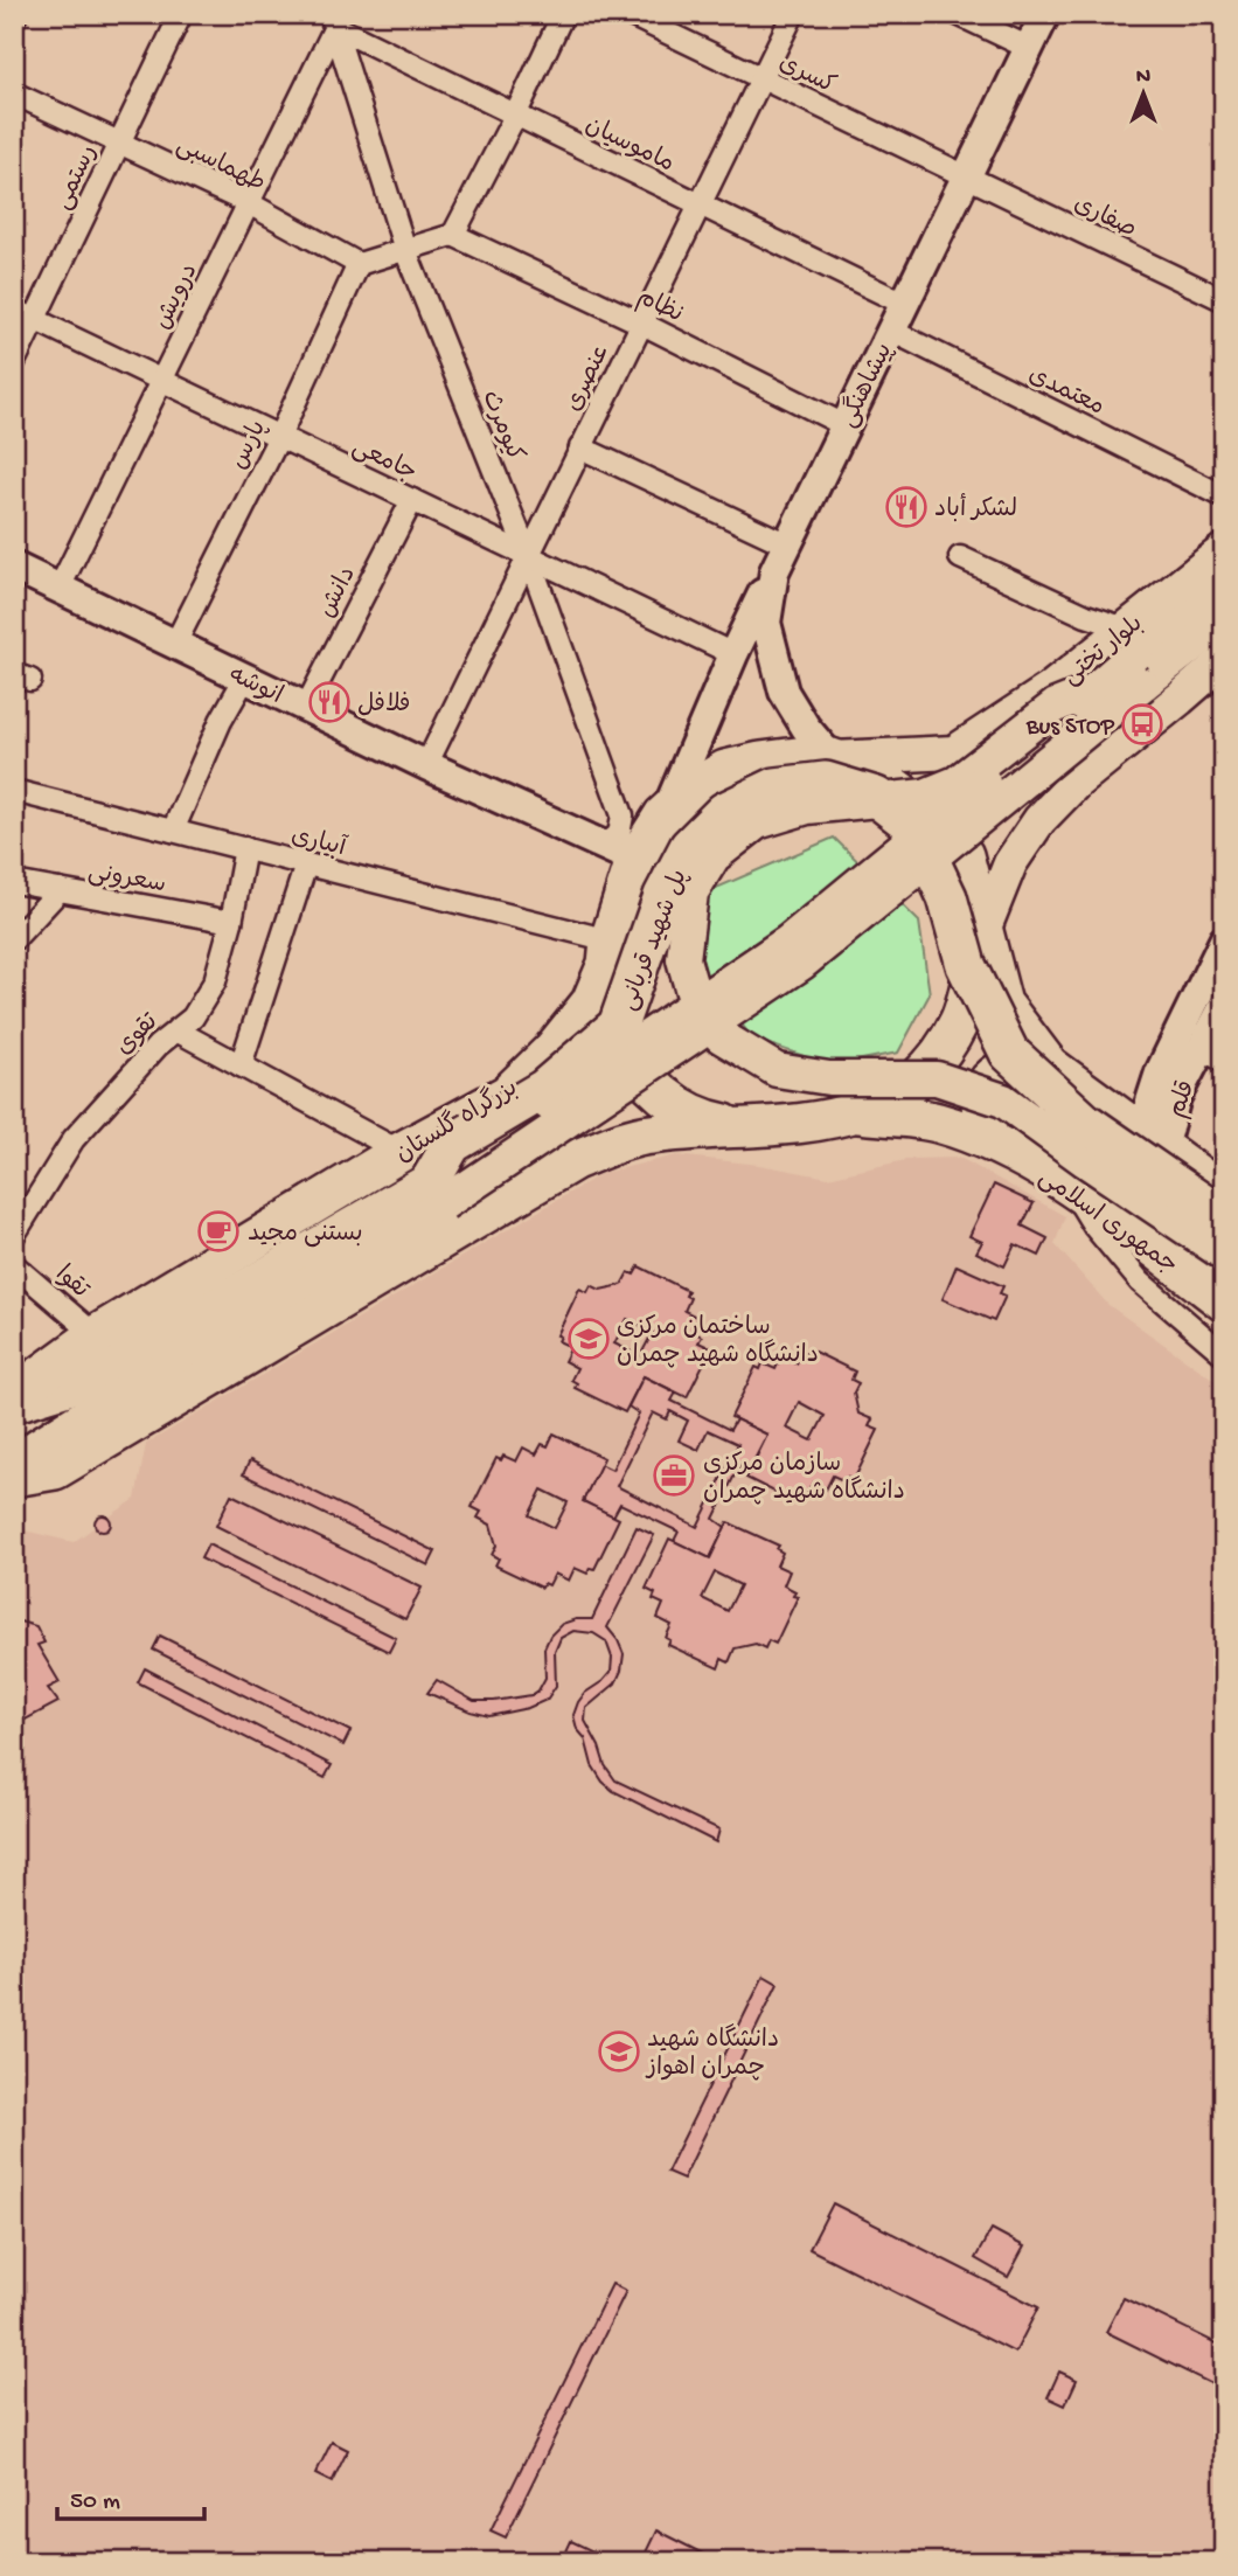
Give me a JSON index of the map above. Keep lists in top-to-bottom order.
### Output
{
  "streets": {
    "highway": ["پل شهید قربانی", "بزرگراه گلستان", "جمهوری اسلامی"],
    "main road": ["بلوار تختی"],
    "street": [
      "کسری",
      "ماموسیان",
      "طهماسبی",
      "رستمی",
      "صفاری",
      "درویش",
      "نظام",
      "عنصری",
      "پیشاهنگی",
      "معتمدی",
      "کیومرث",
      "پارس",
      "جامعی",
      "دانش",
      "انوشه",
      "آبیاری",
      "سعرونی",
      "تقوی",
      "قلم",
      "تقوا"
    ]
  },
  "crossings": [
    ["کسری", "صفاری"],
    ["کسری", "عنصری"],
    ["کسری", "پیشاهنگی"],
    ["ماموسیان", "درویش"],
    ["ماموسیان", "عنصری"],
    ["ماموسیان", "پیشاهنگی"],
    ["ماموسیان", "کیومرث"],
    ["طهماسبی", "رستمی"],
    ["طهماسبی", "درویش"],
    ["طهماسبی", "پارس"],
    ["رستمی", "جامعی"],
    ["صفاری", "پیشاهنگی"],
    ["درویش", "کیومرث"],
    ["درویش", "جامعی"],
    ["درویش", "انوشه"],
    ["نظام", "عنصری"],
    ["نظام", "پیشاهنگی"],
    ["عنصری", "کیومرث"],
    ["عنصری", "جامعی"],
    ["عنصری", "انوشه"],
    ["پیشاهنگی", "معتمدی"],
    ["پیشاهنگی", "بلوار تختی"],
    ["پیشاهنگی", "بزرگراه گلستان"],
    ["کیومرث", "جامعی"],
    ["کیومرث", "انوشه"],
    ["کیومرث", "بزرگراه گلستان"],
    ["پارس", "جامعی"],
    ["پارس", "انوشه"],
    ["جامعی", "دانش"],
    ["دانش", "انوشه"],
    ["بلوار تختی", "پل شهید قربانی"],
    ["بلوار تختی", "بزرگراه گلستان"],
    ["انوشه", "بزرگراه گلستان"],
    ["آبیاری", "تقوی"],
    ["آبیاری", "بزرگراه گلستان"],
    ["سعرونی", "تقوی"],
    ["بزرگراه گلستان", "تقوا"]
  ],
  "places": {
    "restaurant": ["لشكر أباد", "فلافل"],
    "bus stop": ["Bus STOP"],
    "cafe": ["بستنی مجید"],
    "school or university": ["ساختمان مرکزی دانشگاه شهید چمران", "دانشگاه شهید چمران اهواز"],
    "office": ["سازمان مرکزی دانشگاه شهید چمران"]
  },
  "scale_bar": "50 m",
  "north": "top"
}
